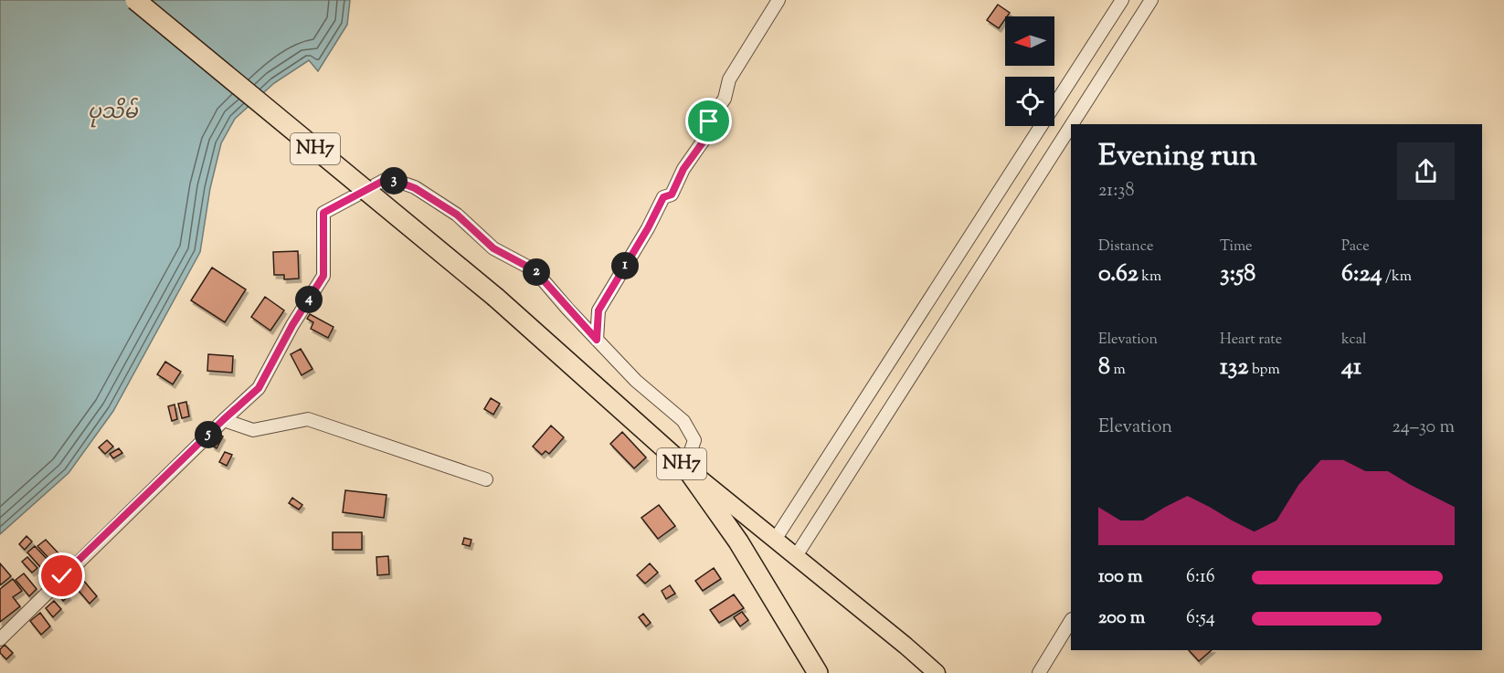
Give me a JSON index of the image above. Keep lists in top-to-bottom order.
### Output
{
  "streets": {
    "highway": ["NH7"]
  },
  "water": ["ပုသိမ်"],
  "north": "left",
  "page": {
    "heading": ["Evening run", "21:38"],
    "pins": [
      "3",
      "1",
      "2",
      "4",
      "5"
    ],
    "stats": [
      ["Distance", "0.62 km"],
      ["Time", "3:58"],
      ["Pace", "6:24 /km"],
      ["Elevation", "8 m"],
      ["Heart rate", "132 bpm"],
      ["kcal", "41"]
    ],
    "chart": ["Elevation", "24–30 m"],
    "list": [
      {
        "name": "100 m",
        "note": "6:16"
      },
      {
        "name": "200 m",
        "note": "6:54"
      }
    ]
  }
}
